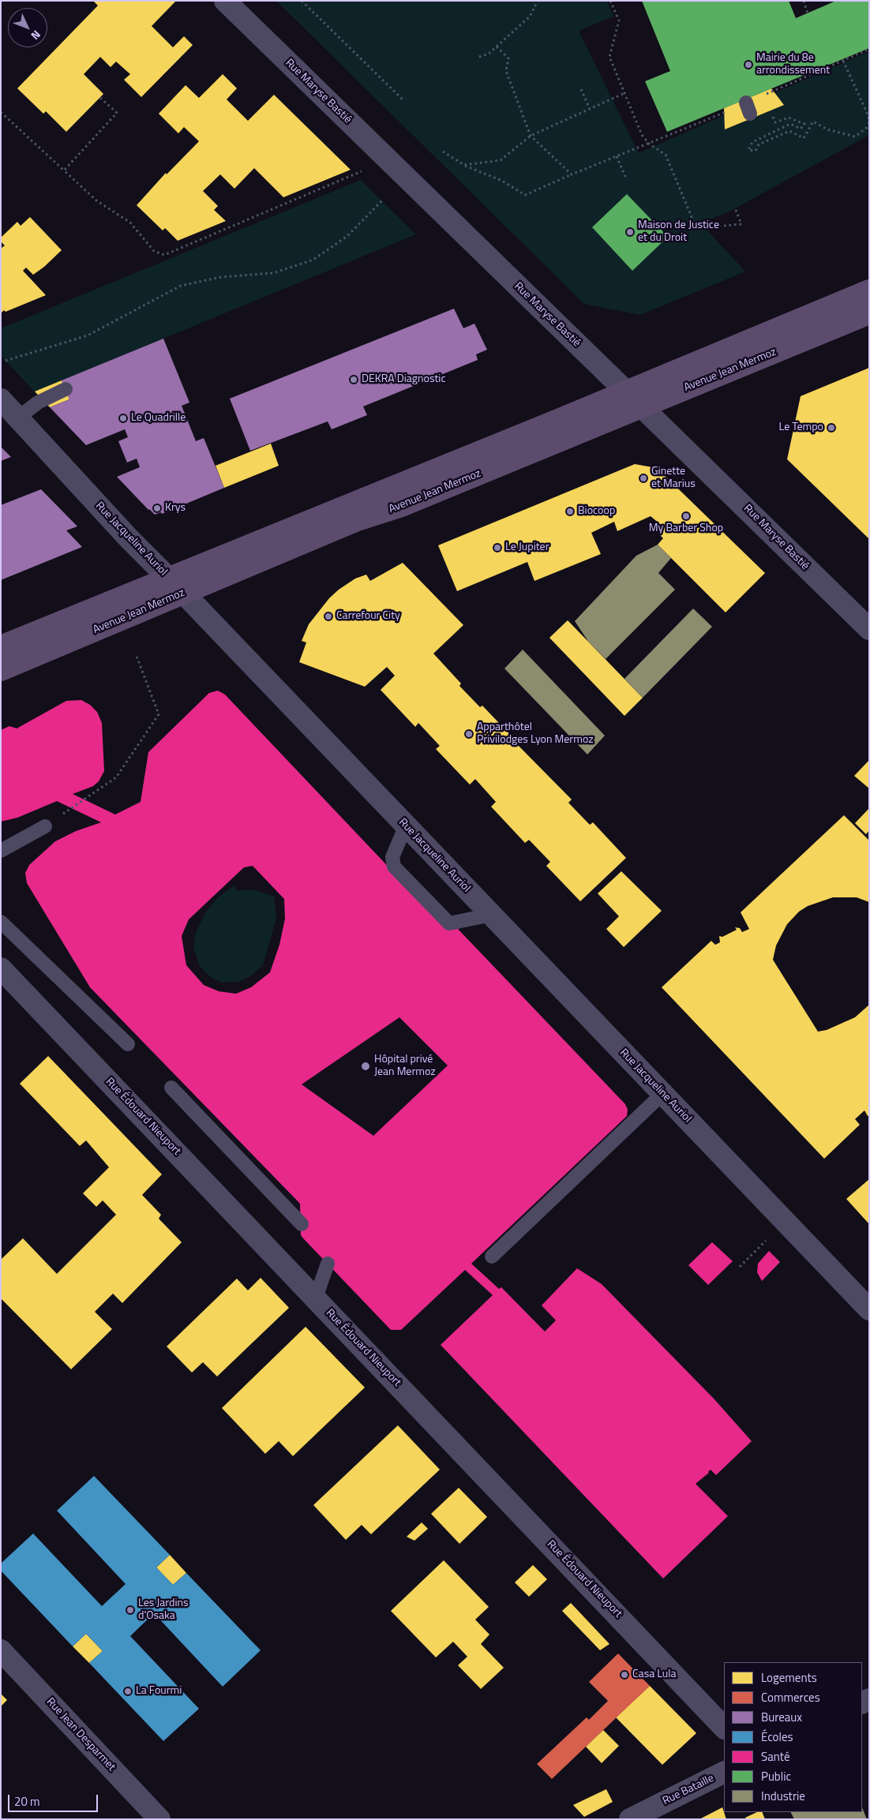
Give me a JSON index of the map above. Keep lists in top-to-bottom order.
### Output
{
  "streets": {
    "main road": ["Avenue Jean Mermoz"],
    "street": [
      "Rue Maryse Bastié",
      "Rue Jacqueline Auriol",
      "Rue Édouard Nieuport",
      "Rue Jean Desparmet",
      "Rue Bataille"
    ]
  },
  "crossings": [
    ["Rue Maryse Bastié", "Avenue Jean Mermoz"],
    ["Avenue Jean Mermoz", "Rue Jacqueline Auriol"]
  ],
  "places": [
    "Mairie du 8e arrondissement",
    "Maison de Justice et du Droit",
    "DEKRA Diagnostic",
    "Le Quadrille",
    "Le Tempo",
    "Ginette et Marius",
    "Krys",
    "Biocoop",
    "My Barber Shop",
    "Le Jupiter",
    "Carrefour City",
    "Apparthôtel Privilodges Lyon Mermoz",
    "Hôpital privé Jean Mermoz",
    "Les Jardins d'Osaka",
    "Casa Lula",
    "La Fourmi"
  ],
  "legend": [
    "Logements",
    "Commerces",
    "Bureaux",
    "Écoles",
    "Santé",
    "Public",
    "Industrie"
  ],
  "scale_bar": "20 m",
  "north": "bottom right"
}
